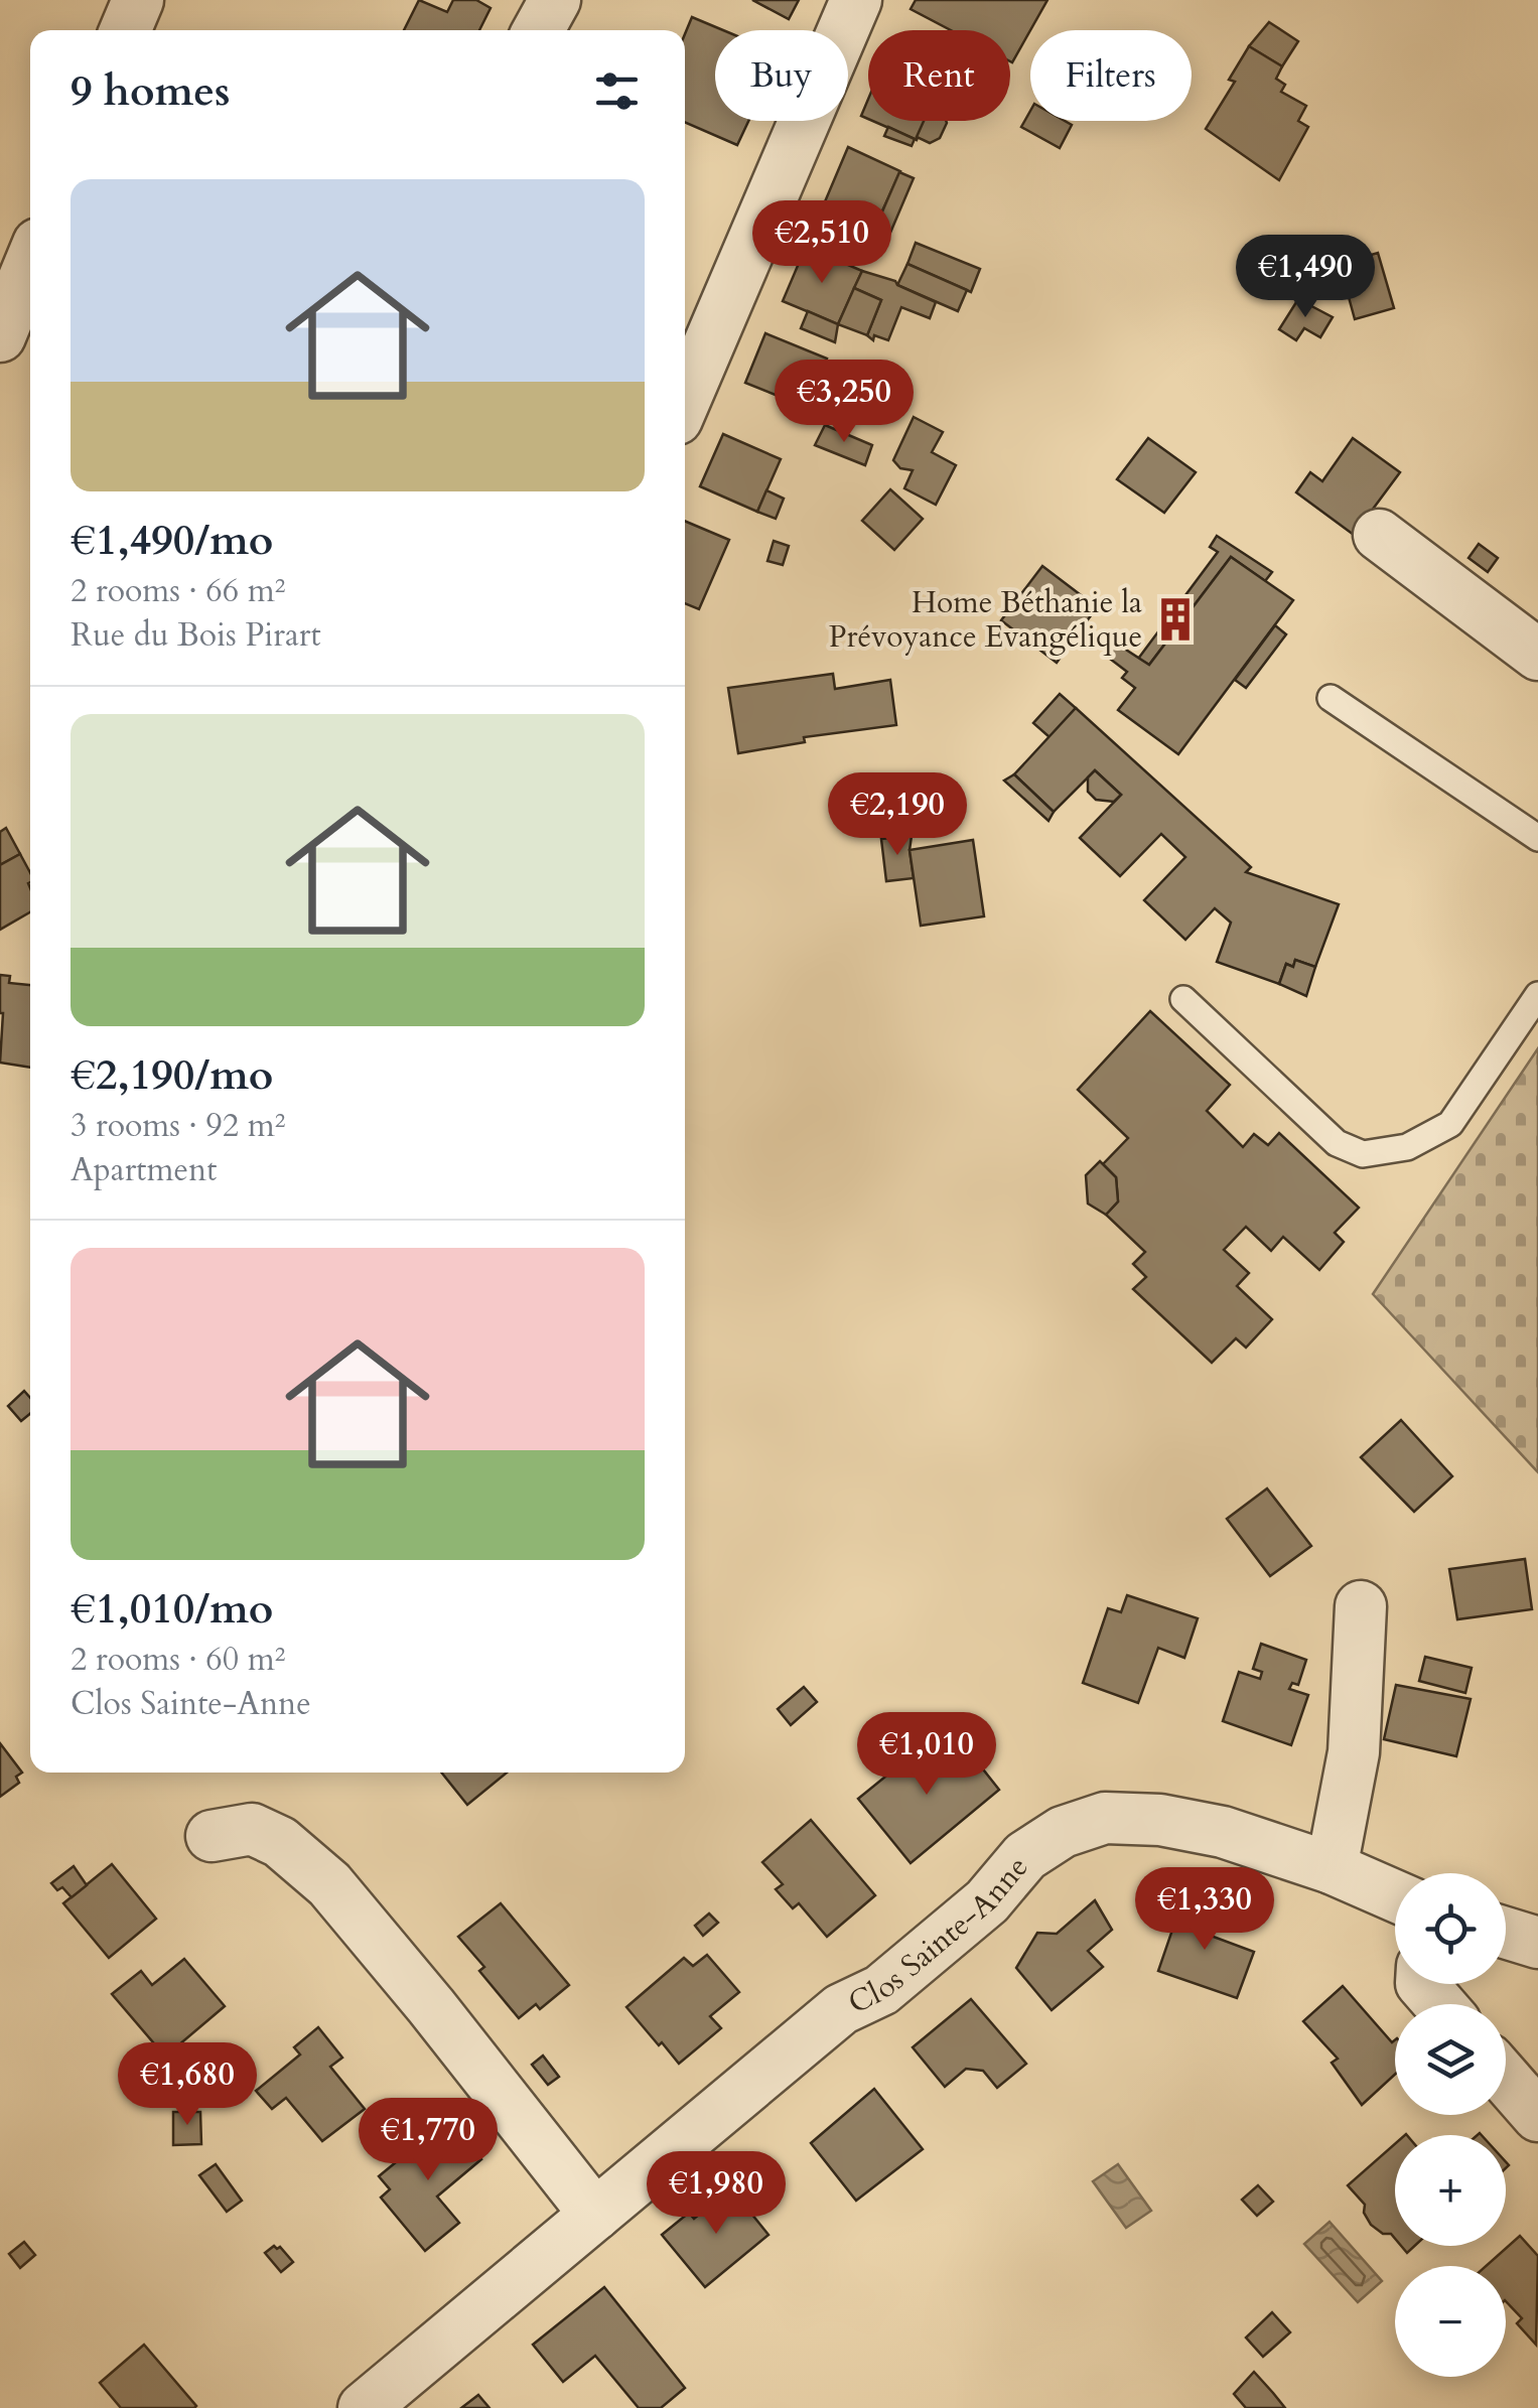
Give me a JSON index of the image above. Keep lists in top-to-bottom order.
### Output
{
  "streets": {
    "street": ["Clos Sainte-Anne"]
  },
  "places": {
    "building": ["Home Béthanie la Prévoyance Evangélique"]
  },
  "page": {
    "chip": ["Buy", "Rent", "Filters"],
    "heading": "9 homes",
    "list": [
      {
        "name": "€1,490/mo",
        "note": "2 rooms · 66 m² · Rue du Bois Pirart"
      },
      {
        "name": "€2,190/mo",
        "note": "3 rooms · 92 m² · Apartment"
      },
      {
        "name": "€1,010/mo",
        "note": "2 rooms · 60 m² · Clos Sainte-Anne"
      }
    ],
    "price": [
      "€2,510",
      "€1,490",
      "€3,250",
      "€2,190",
      "€1,010",
      "€1,330",
      "€1,680",
      "€1,770",
      "€1,980"
    ],
    "map_buttons": ["+", "−"]
  }
}
